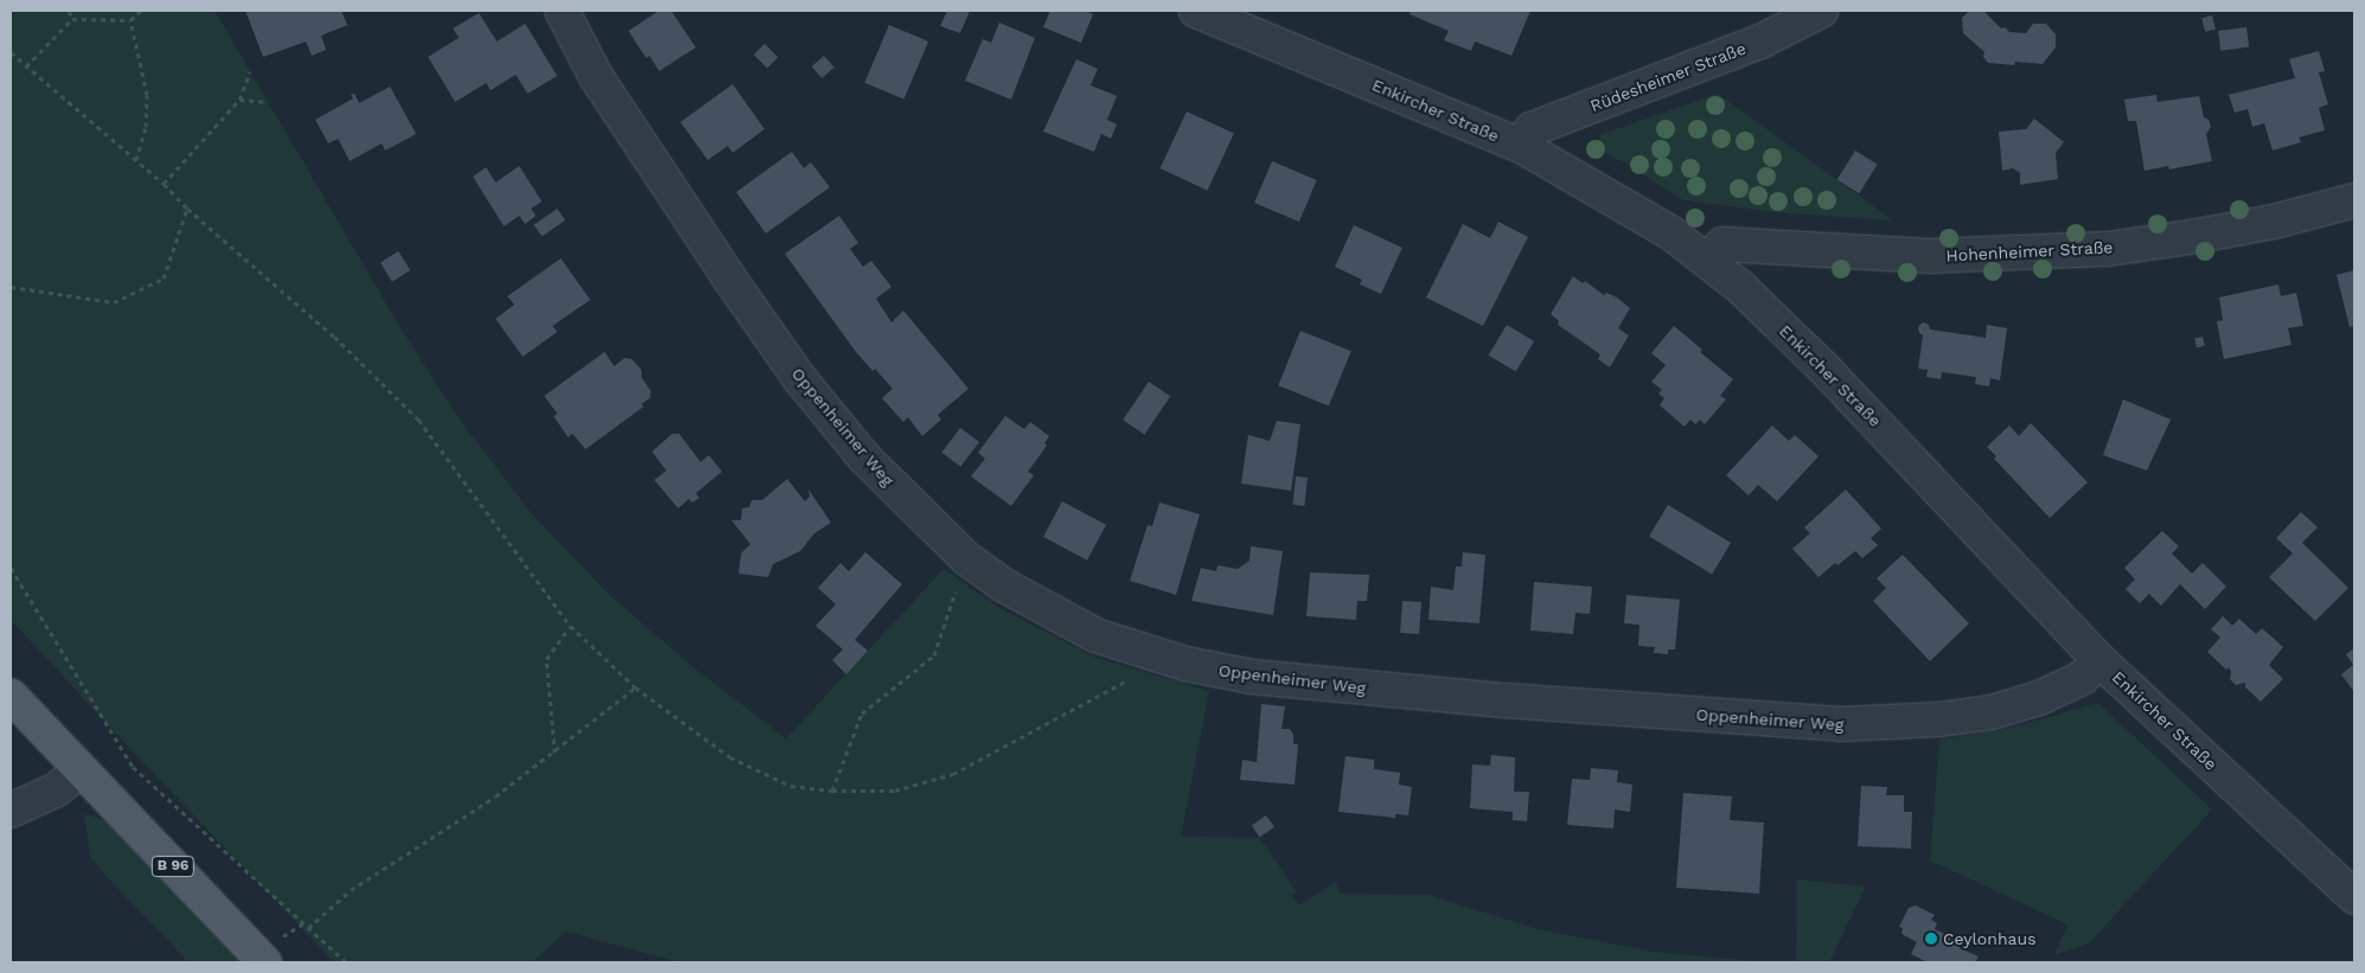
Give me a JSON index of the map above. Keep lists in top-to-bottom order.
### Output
{
  "streets": {
    "main road": ["B 96"],
    "street": [
      "Rüdesheimer Straße",
      "Enkircher Straße",
      "Hohenheimer Straße",
      "Oppenheimer Weg"
    ]
  },
  "crossings": [
    ["Rüdesheimer Straße", "Enkircher Straße"],
    ["Enkircher Straße", "Hohenheimer Straße"],
    ["Enkircher Straße", "Oppenheimer Weg"]
  ],
  "places": ["Ceylonhaus"]
}
